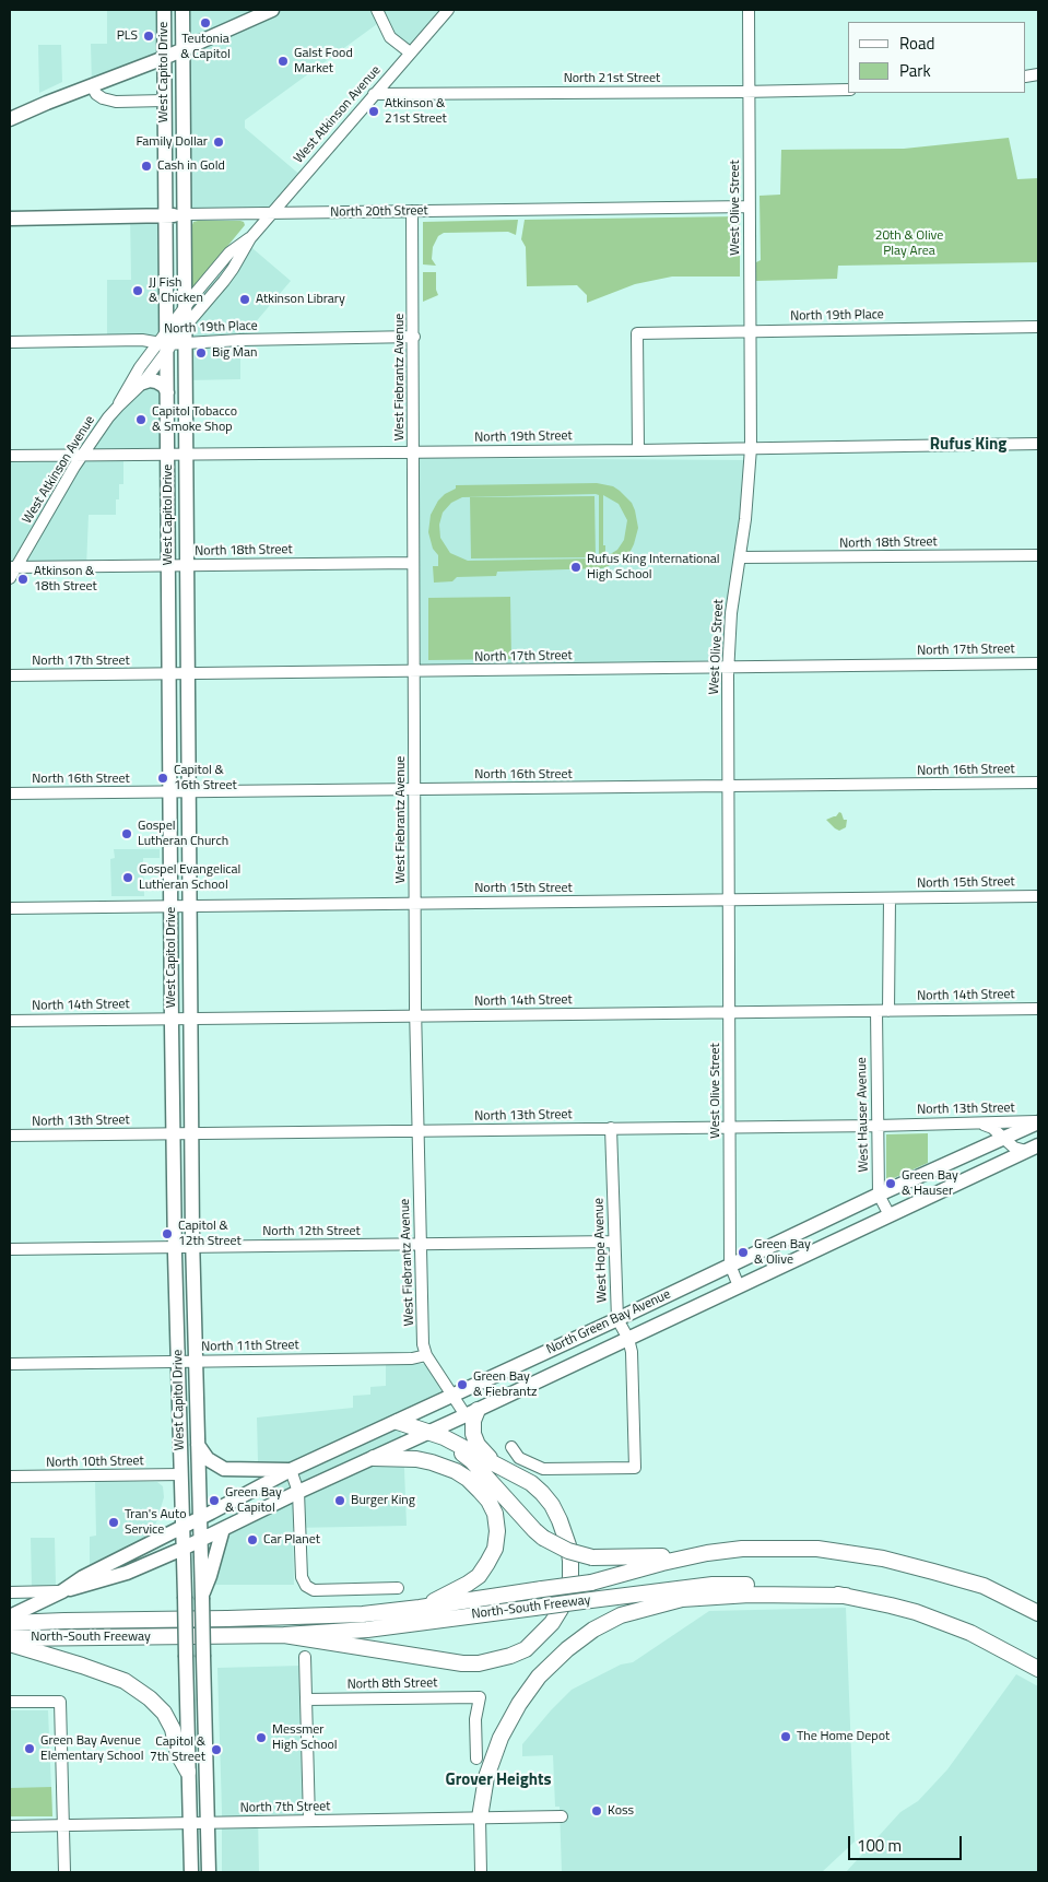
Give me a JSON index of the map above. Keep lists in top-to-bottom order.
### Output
{
  "streets": {
    "highway": ["North-South Freeway"],
    "main road": ["West Capitol Drive", "North 20th Street", "North Green Bay Avenue"],
    "street": [
      "North 21st Street",
      "West Atkinson Avenue",
      "West Olive Street",
      "North 19th Place",
      "West Fiebrantz Avenue",
      "North 19th Street",
      "North 18th Street",
      "North 17th Street",
      "North 16th Street",
      "North 15th Street",
      "North 14th Street",
      "North 13th Street",
      "West Hauser Avenue",
      "North 12th Street",
      "West Hope Avenue",
      "North 11th Street",
      "North 10th Street",
      "North 8th Street",
      "North 7th Street"
    ]
  },
  "crossings": [
    ["West Capitol Drive", "West Atkinson Avenue"],
    ["West Capitol Drive", "North 20th Street"],
    ["West Capitol Drive", "North 19th Place"],
    ["West Capitol Drive", "North 19th Street"],
    ["West Capitol Drive", "North 18th Street"],
    ["West Capitol Drive", "North 17th Street"],
    ["West Capitol Drive", "North 16th Street"],
    ["West Capitol Drive", "North 15th Street"],
    ["West Capitol Drive", "North 14th Street"],
    ["West Capitol Drive", "North 13th Street"],
    ["West Capitol Drive", "North 12th Street"],
    ["West Capitol Drive", "North Green Bay Avenue"],
    ["West Capitol Drive", "North 11th Street"],
    ["West Capitol Drive", "North 10th Street"],
    ["West Capitol Drive", "North 7th Street"],
    ["North 21st Street", "West Atkinson Avenue"],
    ["North 21st Street", "West Olive Street"],
    ["West Atkinson Avenue", "North 20th Street"],
    ["West Atkinson Avenue", "North 19th Place"],
    ["West Atkinson Avenue", "North 19th Street"],
    ["West Atkinson Avenue", "North 18th Street"],
    ["West Olive Street", "North 20th Street"],
    ["West Olive Street", "North 19th Place"],
    ["West Olive Street", "North 19th Street"],
    ["West Olive Street", "North 18th Street"],
    ["West Olive Street", "North 17th Street"],
    ["West Olive Street", "North 16th Street"],
    ["West Olive Street", "North 15th Street"],
    ["West Olive Street", "North 14th Street"],
    ["West Olive Street", "North 13th Street"],
    ["West Olive Street", "North Green Bay Avenue"],
    ["North 20th Street", "West Fiebrantz Avenue"],
    ["North 19th Place", "West Fiebrantz Avenue"],
    ["North 19th Place", "North 19th Street"],
    ["West Fiebrantz Avenue", "North 19th Street"],
    ["West Fiebrantz Avenue", "North 18th Street"],
    ["West Fiebrantz Avenue", "North 17th Street"],
    ["West Fiebrantz Avenue", "North 16th Street"],
    ["West Fiebrantz Avenue", "North 15th Street"],
    ["West Fiebrantz Avenue", "North 14th Street"],
    ["West Fiebrantz Avenue", "North 13th Street"],
    ["West Fiebrantz Avenue", "North 12th Street"],
    ["West Fiebrantz Avenue", "North Green Bay Avenue"],
    ["West Fiebrantz Avenue", "North 11th Street"],
    ["North 14th Street", "West Hauser Avenue"],
    ["North 13th Street", "West Hauser Avenue"],
    ["North 13th Street", "West Hope Avenue"],
    ["North 13th Street", "North Green Bay Avenue"],
    ["West Hauser Avenue", "North Green Bay Avenue"],
    ["North 12th Street", "West Hope Avenue"],
    ["West Hope Avenue", "North Green Bay Avenue"]
  ],
  "districts": ["Rufus King", "Grover Heights"],
  "parks": ["20th & Olive Play Area"],
  "places": [
    "Teutonia & Capitol",
    "PLS",
    "Galst Food Market",
    "Atkinson & 21st Street",
    "Family Dollar",
    "Cash in Gold",
    "JJ Fish & Chicken",
    "Atkinson Library",
    "Big Man",
    "Capitol Tobacco & Smoke Shop",
    "Rufus King International High School",
    "Atkinson & 18th Street",
    "Capitol & 16th Street",
    "Gospel Lutheran Church",
    "Gospel Evangelical Lutheran School",
    "Green Bay & Hauser",
    "Capitol & 12th Street",
    "Green Bay & Olive",
    "Green Bay & Fiebrantz",
    "Green Bay & Capitol",
    "Burger King",
    "Tran's Auto Service",
    "Car Planet",
    "The Home Depot",
    "Messmer High School",
    "Green Bay Avenue Elementary School",
    "Capitol & 7th Street",
    "Koss"
  ],
  "legend": ["Road", "Park"],
  "scale_bar": "100 m"
}
